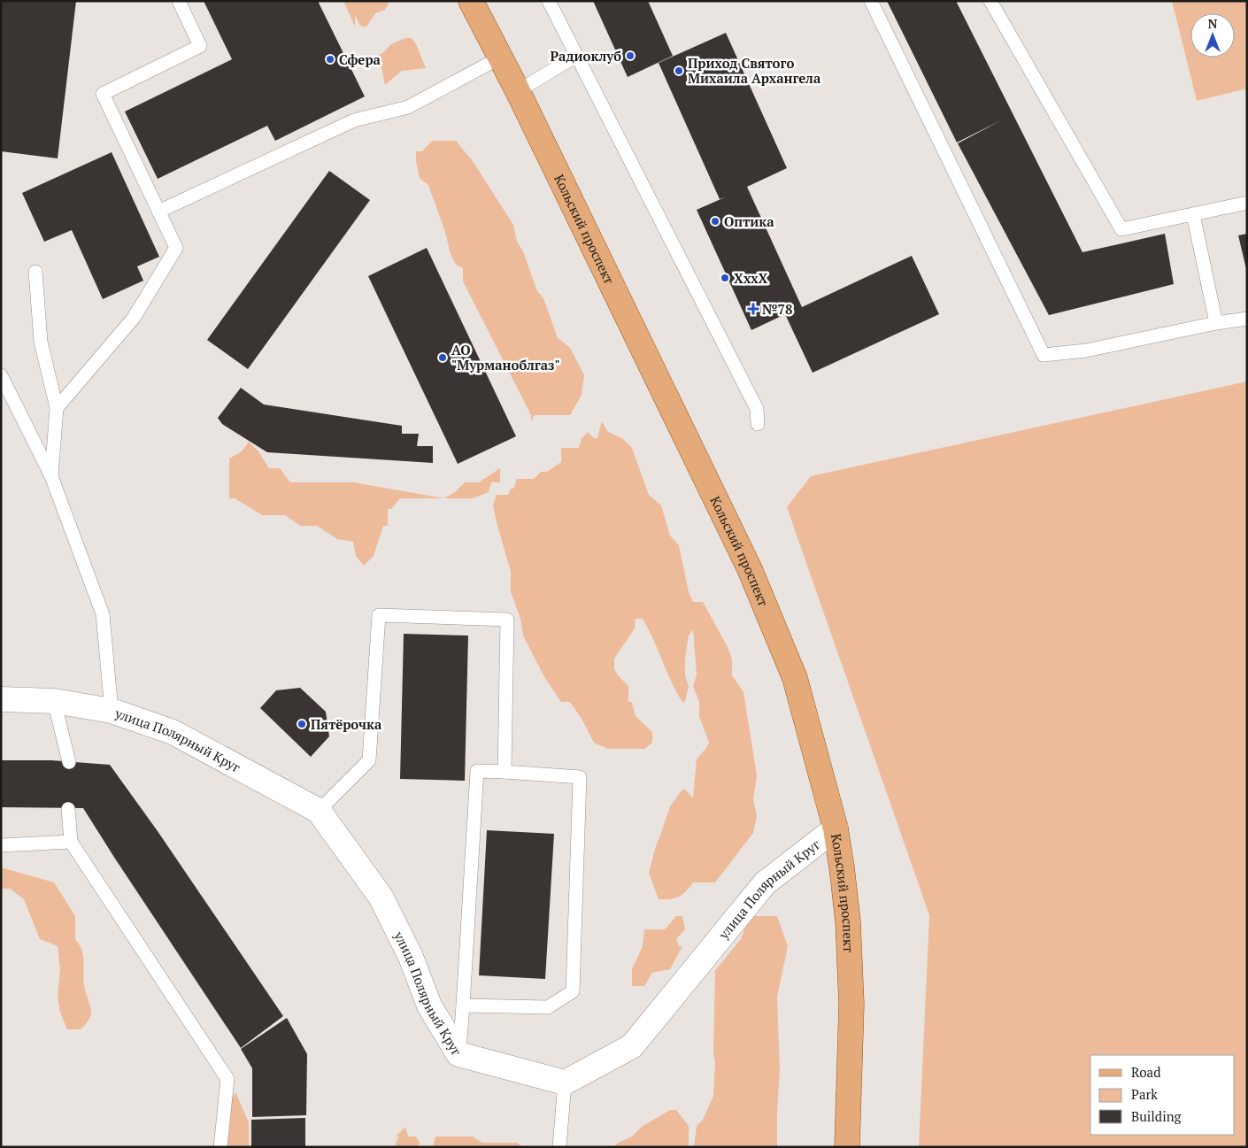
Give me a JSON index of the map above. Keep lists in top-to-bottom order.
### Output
{
  "streets": {
    "main road": ["Кольский проспект"],
    "street": ["улица Полярный Круг"]
  },
  "crossings": [
    ["Кольский проспект", "улица Полярный Круг"]
  ],
  "places": {
    "other": [
      "Радиоклуб",
      "Сфера",
      "Приход Святого Михаила Архангела",
      "Оптика",
      "XxxX",
      "AO \"Мурманоблгаз\"",
      "Пятёрочка"
    ],
    "health": ["№78"]
  },
  "legend": ["Road", "Park", "Building"],
  "north": "top"
}
